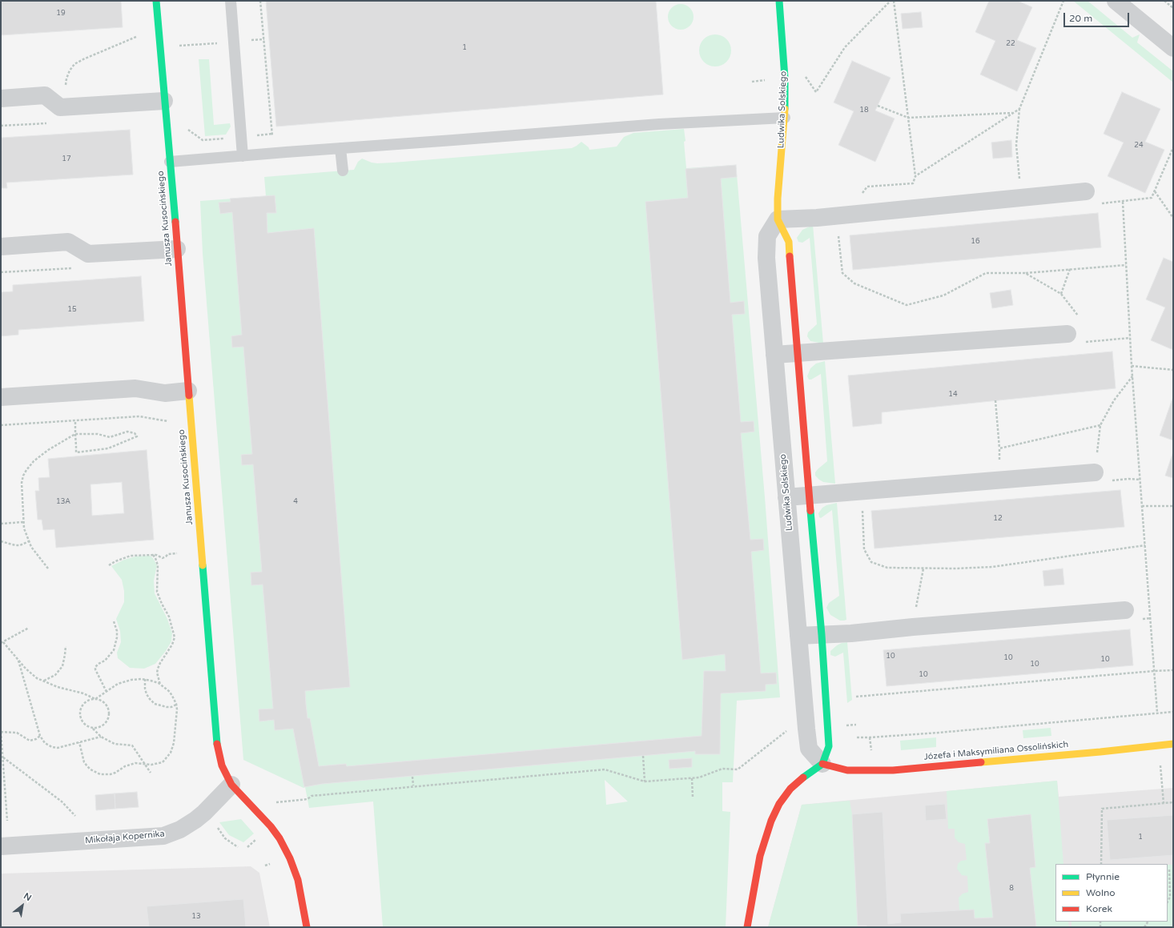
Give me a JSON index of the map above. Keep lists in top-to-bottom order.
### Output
{
  "streets": {
    "street": [
      "Ludwika Solskiego",
      "Janusza Kusocińskiego",
      "Józefa i Maksymiliana Ossolińskich",
      "Mikołaja Kopernika"
    ]
  },
  "crossings": [
    ["Ludwika Solskiego", "Józefa i Maksymiliana Ossolińskich"],
    ["Janusza Kusocińskiego", "Mikołaja Kopernika"]
  ],
  "house_numbers": [
    "19",
    "22",
    "1",
    "18",
    "24",
    "17",
    "16",
    "15",
    "14",
    "13A",
    "4",
    "12",
    "10",
    "10",
    "10",
    "10",
    "10",
    "1",
    "8",
    "13"
  ],
  "legend": ["Płynnie", "Wolno", "Korek"],
  "scale_bar": "20 m",
  "north": "top right"
}
